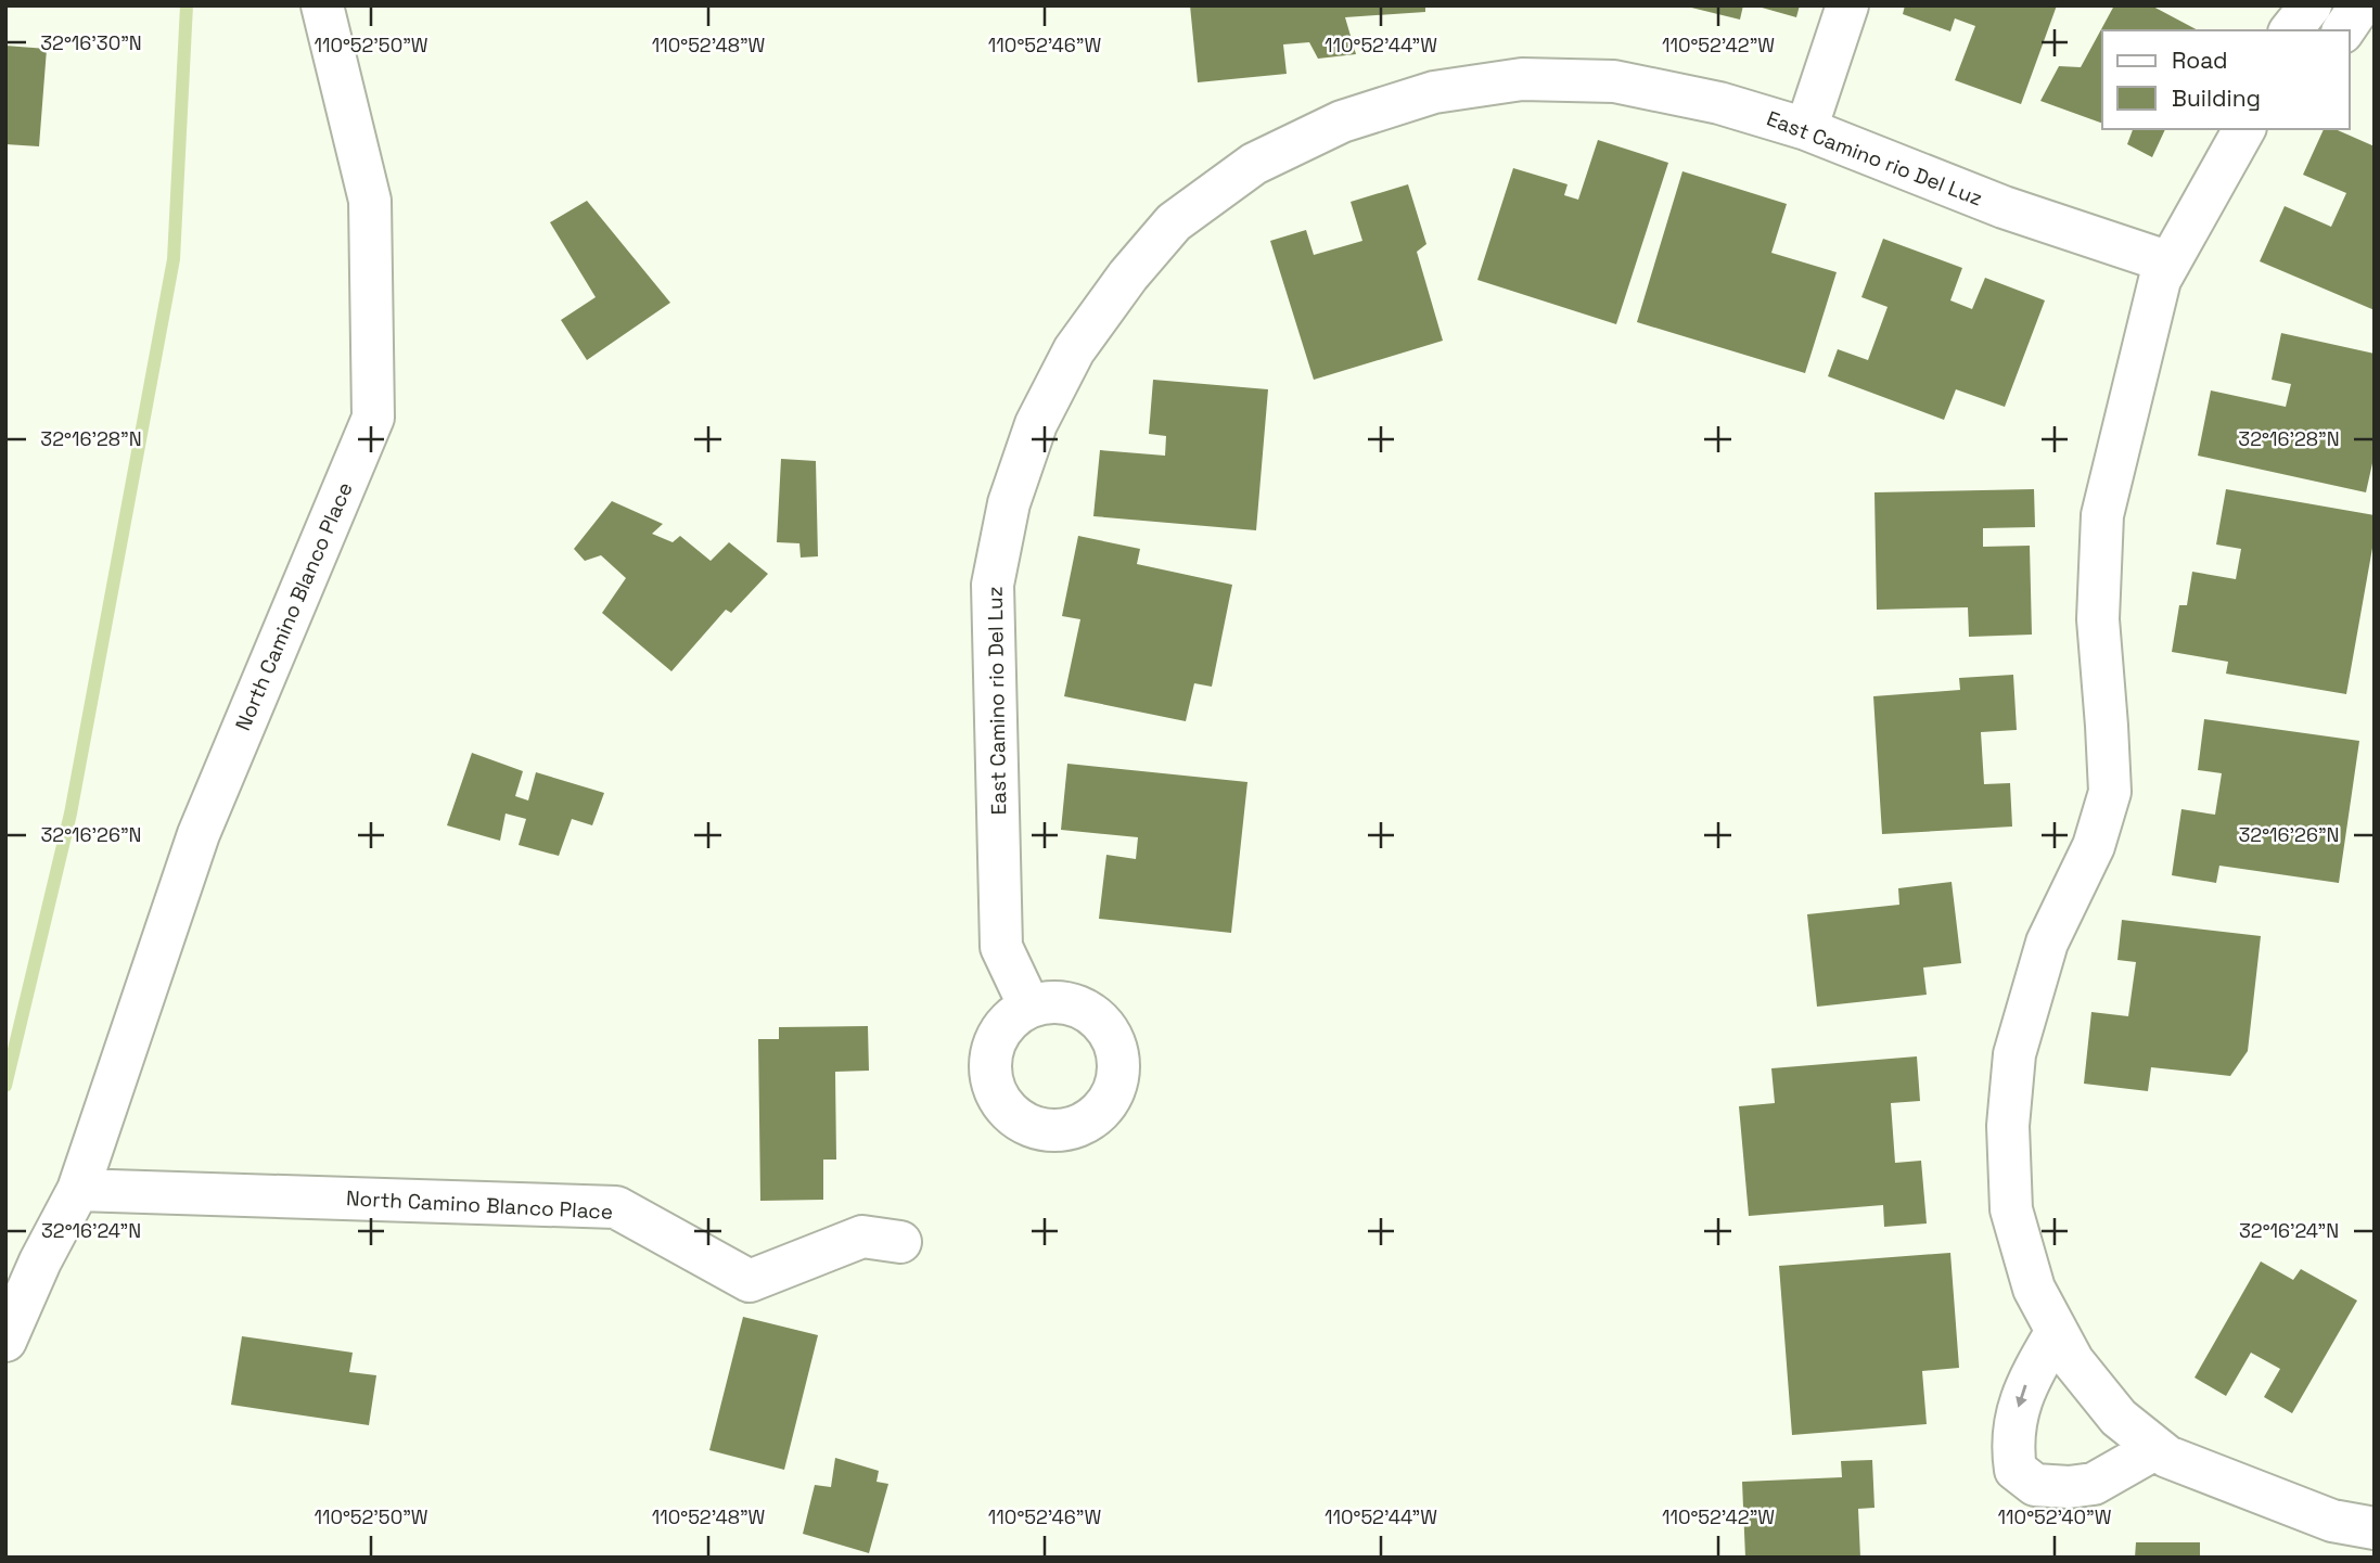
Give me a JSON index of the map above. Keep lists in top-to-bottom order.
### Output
{
  "streets": {
    "street": ["East Camino rio Del Luz", "North Camino Blanco Place"]
  },
  "legend": ["Road", "Building"],
  "coordinates": [
    "32°16'30\"N",
    "110°52'50\"W",
    "110°52'48\"W",
    "110°52'46\"W",
    "110°52'44\"W",
    "110°52'42\"W",
    "32°16'28\"N",
    "32°16'26\"N",
    "32°16'24\"N",
    "110°52'40\"W"
  ]
}
